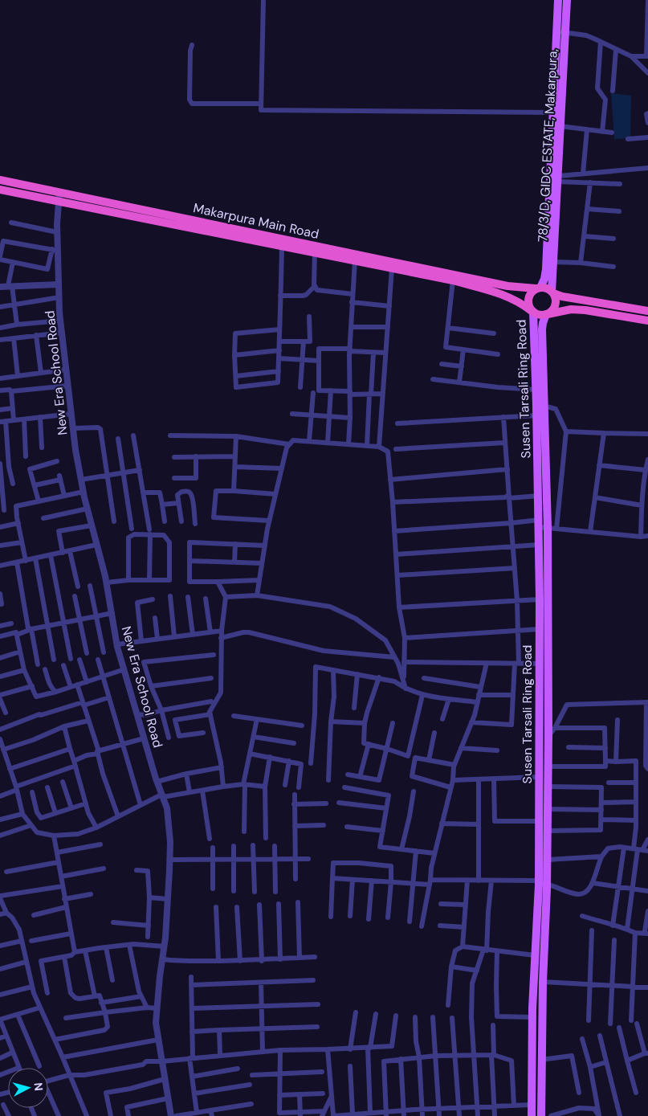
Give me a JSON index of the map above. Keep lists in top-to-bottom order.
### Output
{
  "streets": {
    "highway": ["Makarpura Main Road"],
    "main road": ["78/3/D, GIDC ESTATE, Makarpura,", "Susen Tarsali Ring Road"],
    "street": ["New Era School Road"]
  },
  "crossings": [
    ["78/3/D, GIDC ESTATE, Makarpura,", "Makarpura Main Road"],
    ["78/3/D, GIDC ESTATE, Makarpura,", "Susen Tarsali Ring Road"],
    ["Makarpura Main Road", "New Era School Road"],
    ["Makarpura Main Road", "Susen Tarsali Ring Road"]
  ],
  "north": "right"
}
